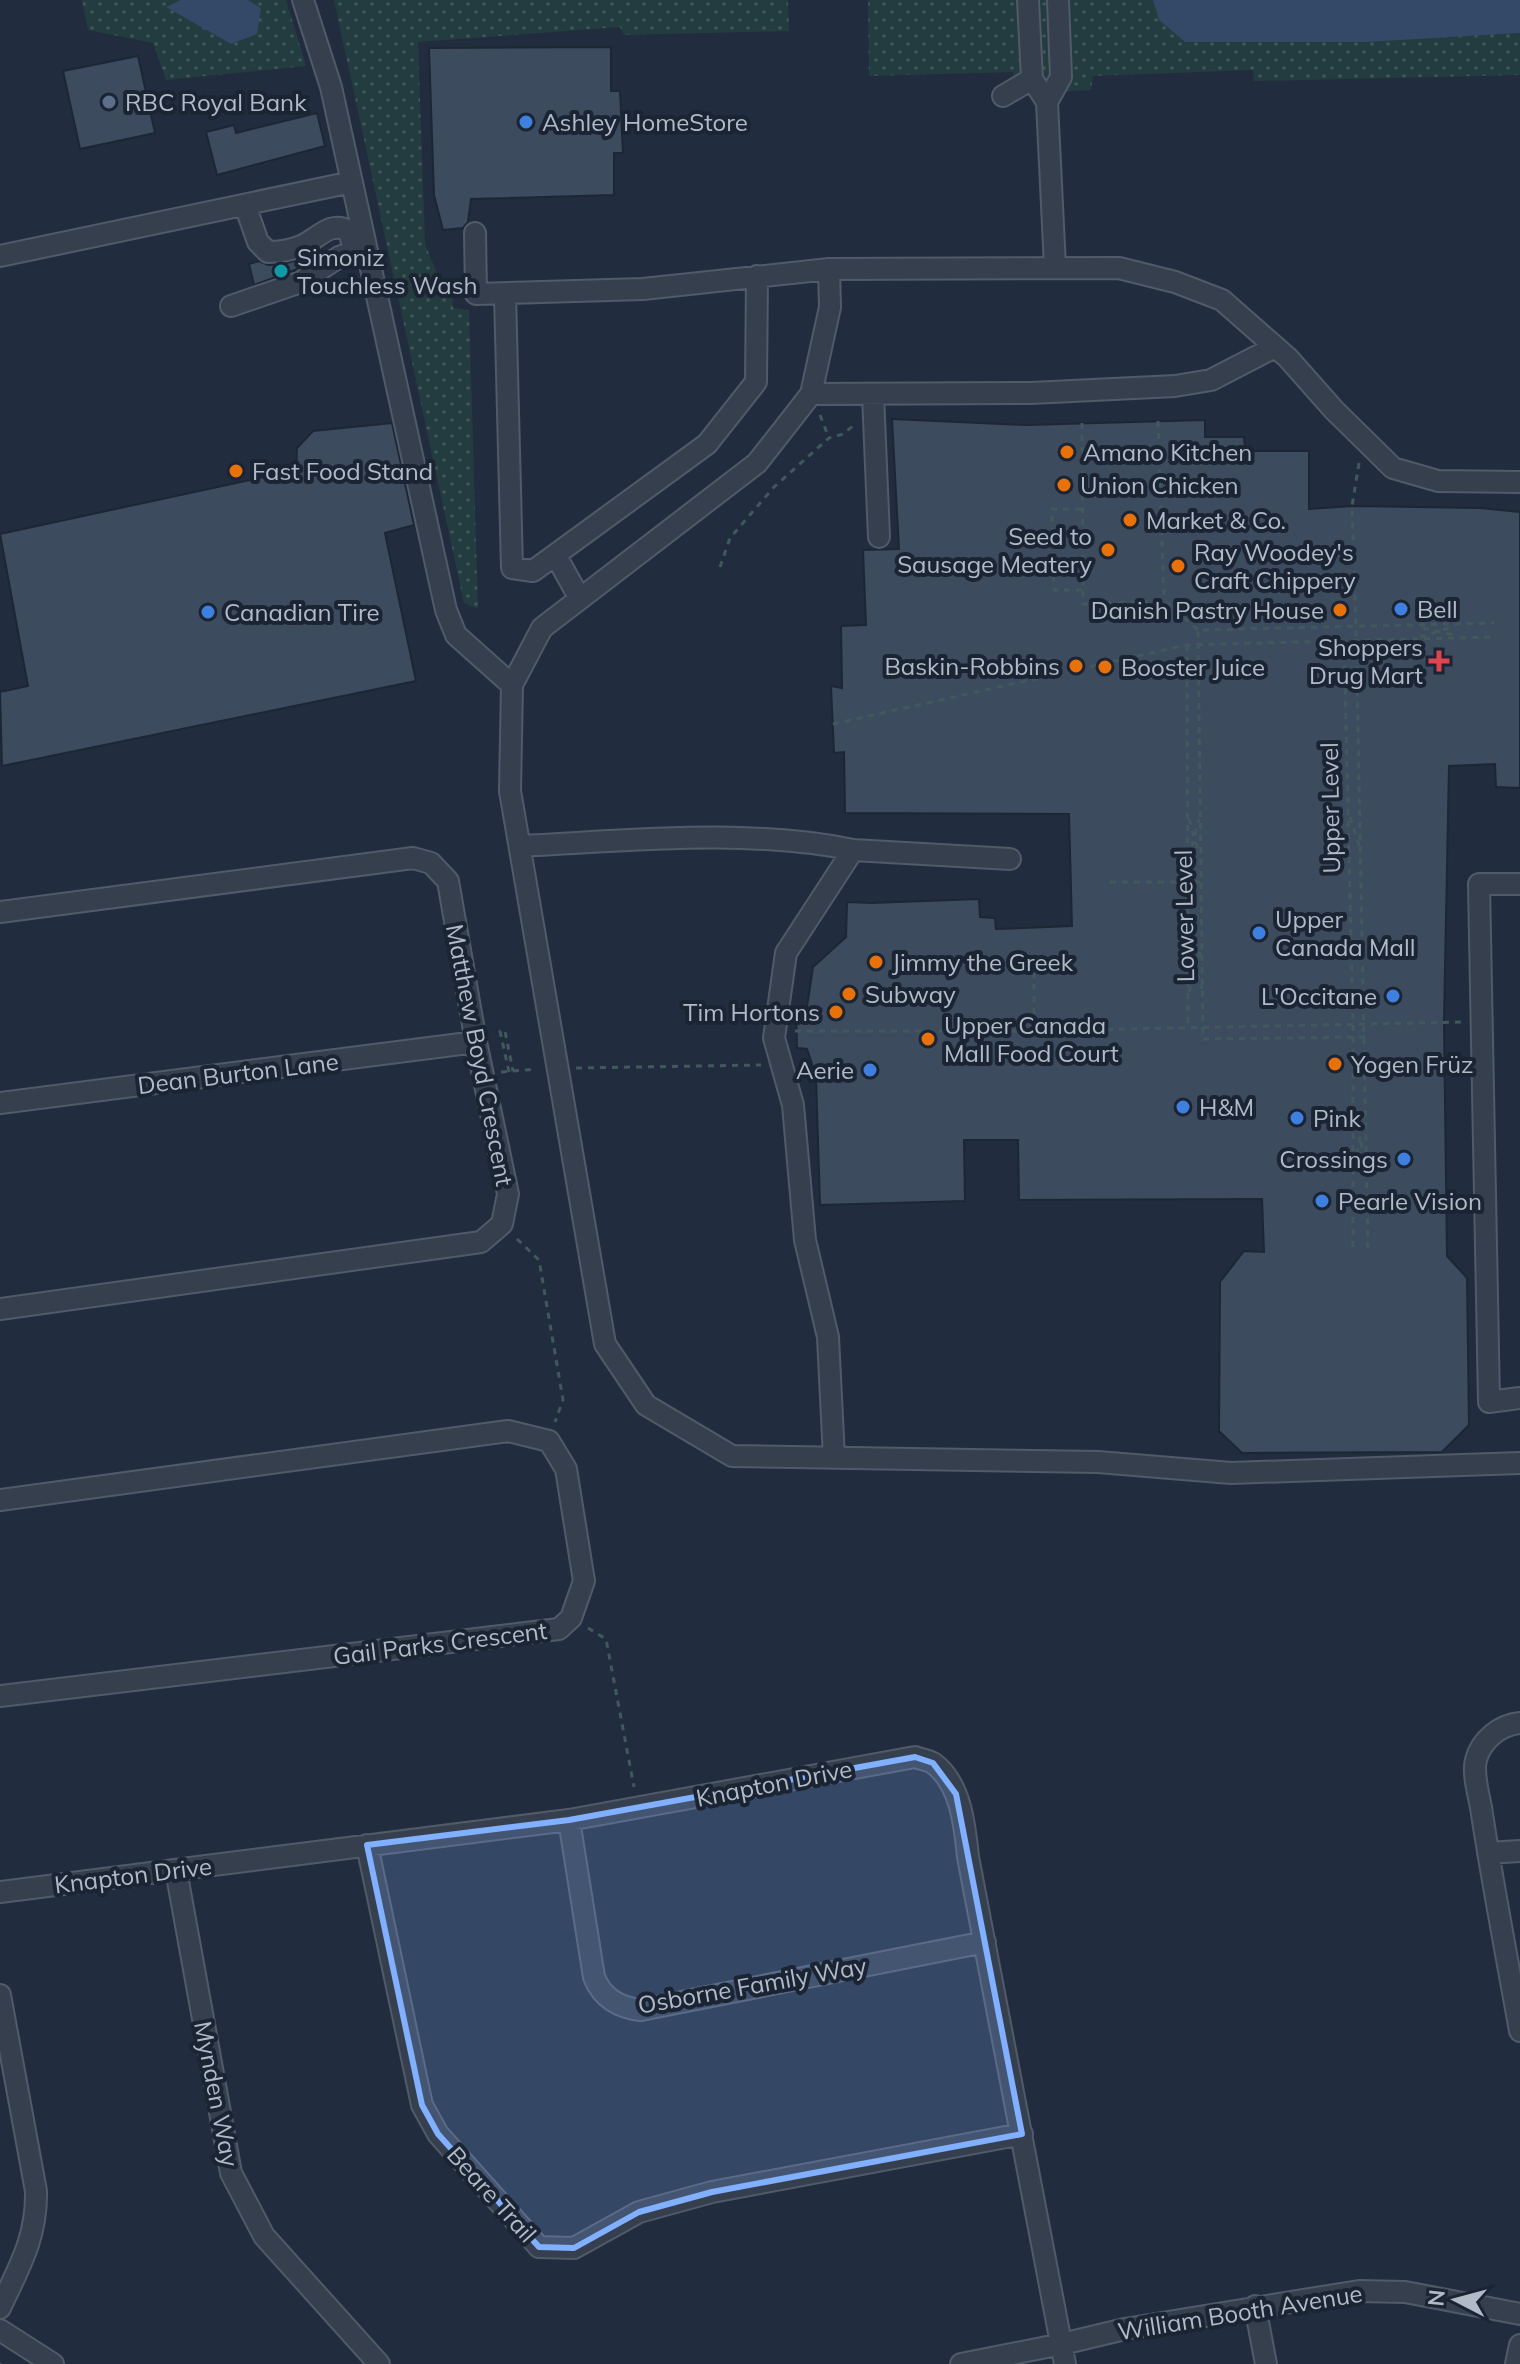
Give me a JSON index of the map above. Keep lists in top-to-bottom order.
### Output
{
  "streets": {
    "street": [
      "Matthew Boyd Crescent",
      "Dean Burton Lane",
      "Gail Parks Crescent",
      "Knapton Drive",
      "Osborne Family Way",
      "Mynden Way",
      "Beare Trail",
      "William Booth Avenue"
    ],
    "path": ["Upper Level", "Lower Level"]
  },
  "crossings": [
    ["Matthew Boyd Crescent", "Dean Burton Lane"],
    ["Knapton Drive", "Osborne Family Way"],
    ["Knapton Drive", "Mynden Way"],
    ["Knapton Drive", "Beare Trail"],
    ["Knapton Drive", "William Booth Avenue"]
  ],
  "places": {
    "other": [
      "RBC Royal Bank",
      "Ashley HomeStore",
      "Simoniz Touchless Wash",
      "Amano Kitchen",
      "Fast Food Stand",
      "Union Chicken",
      "Market & Co.",
      "Seed to Sausage Meatery",
      "Ray Woodey's Craft Chippery",
      "Bell",
      "Danish Pastry House",
      "Canadian Tire",
      "Baskin-Robbins",
      "Booster Juice",
      "Upper Canada Mall",
      "Jimmy the Greek",
      "Subway",
      "L'Occitane",
      "Tim Hortons",
      "Upper Canada Mall Food Court",
      "Yogen Früz",
      "Aerie",
      "H&M",
      "Pink",
      "Crossings",
      "Pearle Vision"
    ],
    "health": ["Shoppers Drug Mart"]
  },
  "north": "left"
}
